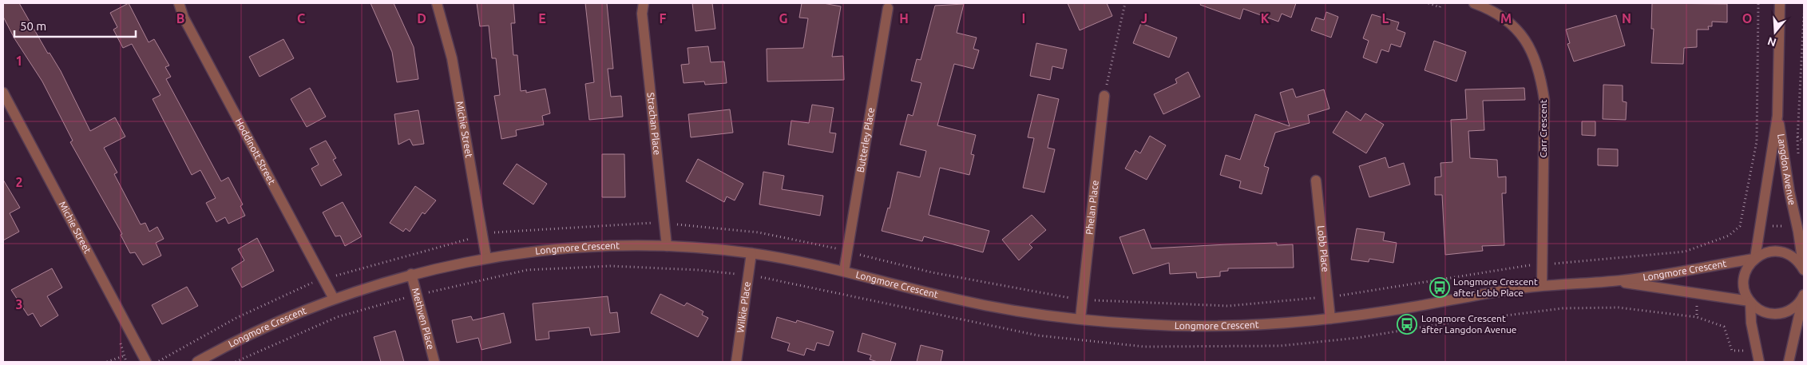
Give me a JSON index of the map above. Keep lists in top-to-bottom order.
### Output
{
  "streets": {
    "street": [
      "Strachan Place",
      "Carr Crescent",
      "Michie Street",
      "Butterley Place",
      "Hoddinott Street",
      "Langdon Avenue",
      "Phelan Place",
      "Longmore Crescent",
      "Lobb Place",
      "Wilkie Place",
      "Methven Place"
    ]
  },
  "crossings": [
    ["Strachan Place", "Longmore Crescent"],
    ["Carr Crescent", "Longmore Crescent"],
    ["Michie Street", "Longmore Crescent"],
    ["Butterley Place", "Longmore Crescent"],
    ["Hoddinott Street", "Longmore Crescent"],
    ["Langdon Avenue", "Longmore Crescent"],
    ["Phelan Place", "Longmore Crescent"],
    ["Longmore Crescent", "Lobb Place"],
    ["Longmore Crescent", "Wilkie Place"],
    ["Longmore Crescent", "Methven Place"]
  ],
  "places": {
    "bus stop": ["Longmore Crescent after Lobb Place", "Longmore Crescent after Langdon Avenue"]
  },
  "scale_bar": "50 m",
  "north": "bottom",
  "grid": {
    "columns": [
      "B",
      "C",
      "D",
      "E",
      "F",
      "G",
      "H",
      "I",
      "J",
      "K",
      "L",
      "M",
      "N",
      "O"
    ],
    "rows": ["1", "2", "3"]
  }
}
